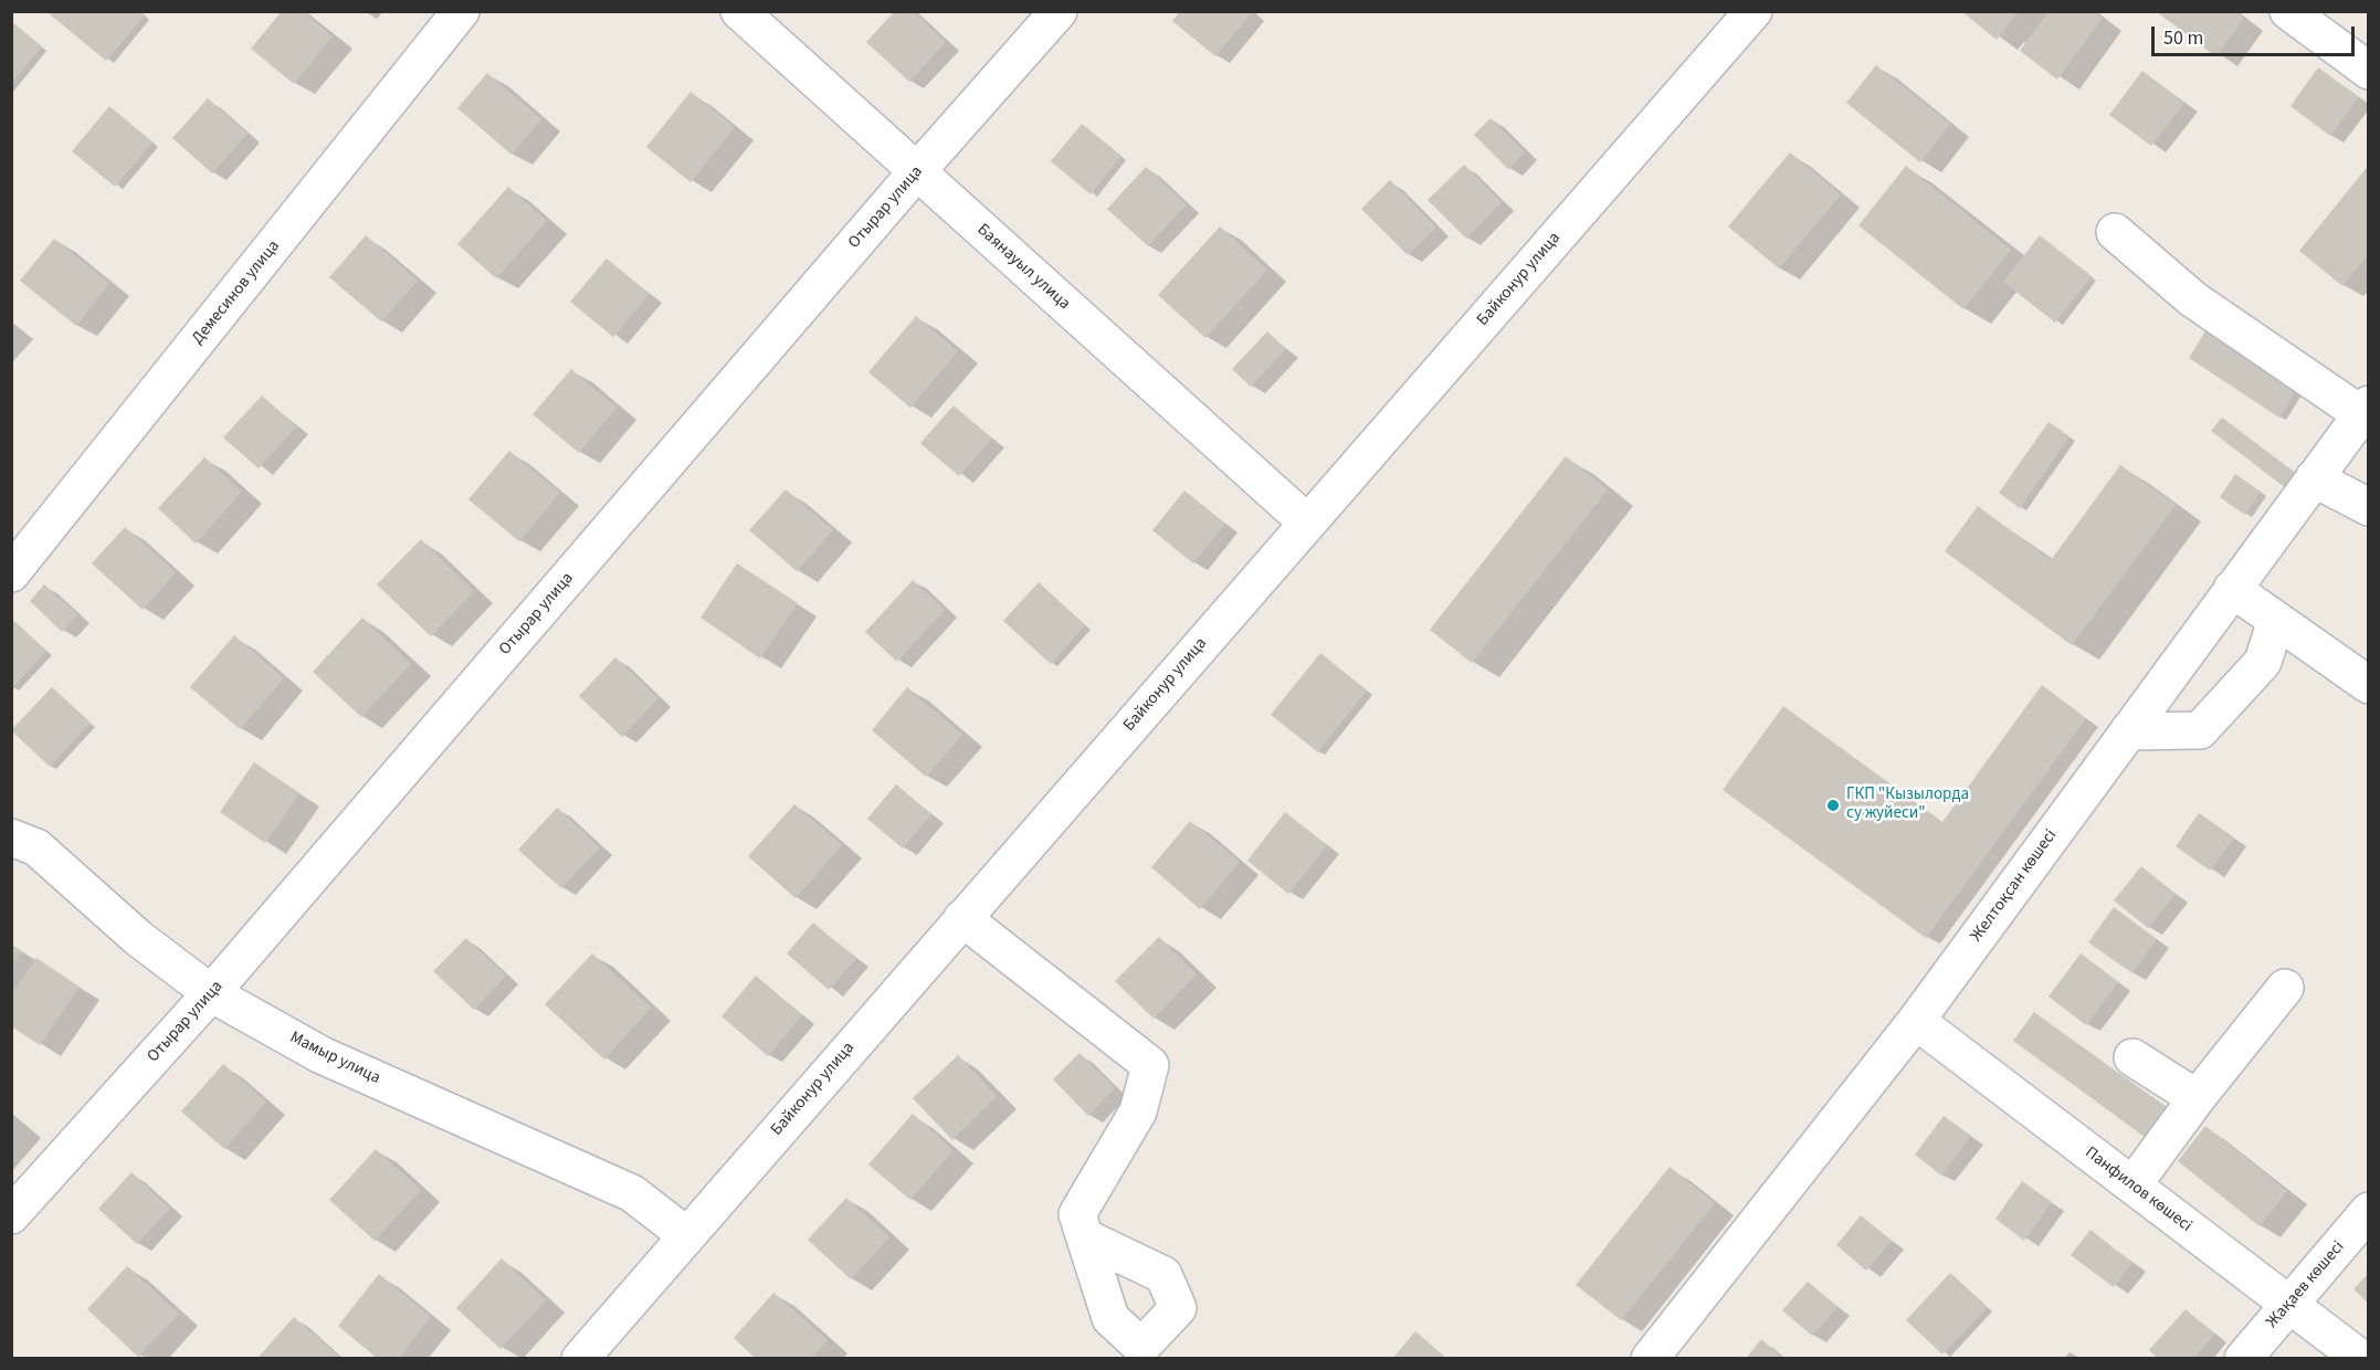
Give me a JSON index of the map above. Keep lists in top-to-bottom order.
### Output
{
  "streets": {
    "street": [
      "Отырар улица",
      "Баянауыл улица",
      "Байконур улица",
      "Демесинов улица",
      "Желтоқсан көшесі",
      "Мамыр улица",
      "Панфилов көшесі",
      "Жақаев көшесі"
    ]
  },
  "crossings": [
    ["Отырар улица", "Баянауыл улица"],
    ["Отырар улица", "Мамыр улица"],
    ["Баянауыл улица", "Байконур улица"],
    ["Байконур улица", "Мамыр улица"],
    ["Желтоқсан көшесі", "Панфилов көшесі"],
    ["Панфилов көшесі", "Жақаев көшесі"]
  ],
  "places": ["ГКП \"Кызылорда су жуйеси\""],
  "scale_bar": "50 m"
}
